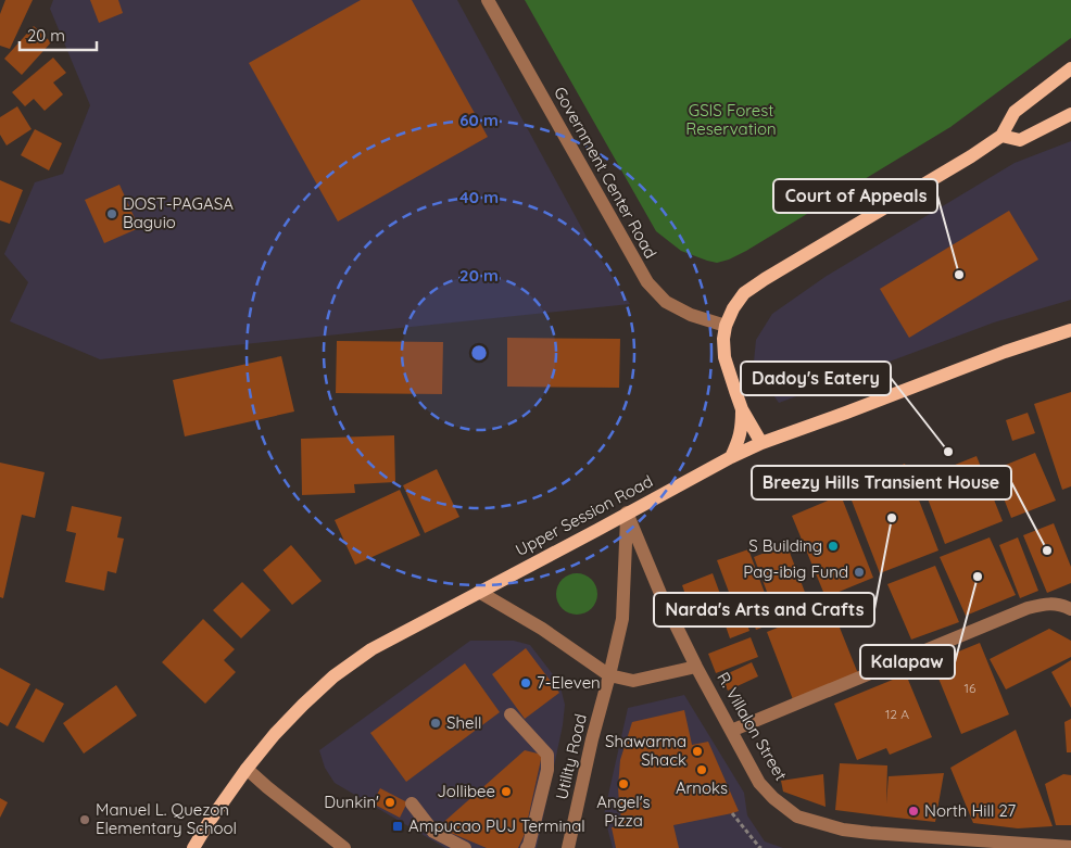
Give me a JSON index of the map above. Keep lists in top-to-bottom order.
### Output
{
  "streets": {
    "main road": ["Upper Session Road"],
    "street": ["Government Center Road", "R. Villalon Street", "Utility Road"]
  },
  "crossings": [
    ["Upper Session Road", "R. Villalon Street"],
    ["Upper Session Road", "Utility Road"],
    ["R. Villalon Street", "Utility Road"]
  ],
  "parks": ["GSIS Forest Reservation"],
  "places": {
    "other": [
      "DOST-PAGASA Baguio",
      "Court of Appeals",
      "Dadoy's Eatery",
      "Narda's Arts and Crafts",
      "S Building",
      "Breezy Hills Transient House",
      "Pag-ibig Fund",
      "Kalapaw",
      "7-Eleven",
      "Shell",
      "Shawarma Shack",
      "Arnoks",
      "Angel's Pizza",
      "Jollibee",
      "Dunkin'",
      "North Hill 27",
      "Manuel L. Quezon Elementary School"
    ],
    "transit": ["Ampucao PUJ Terminal"]
  },
  "house_numbers": ["16", "12 A"],
  "scale_bar": "20 m",
  "rings": ["60 m", "40 m", "20 m"]
}
